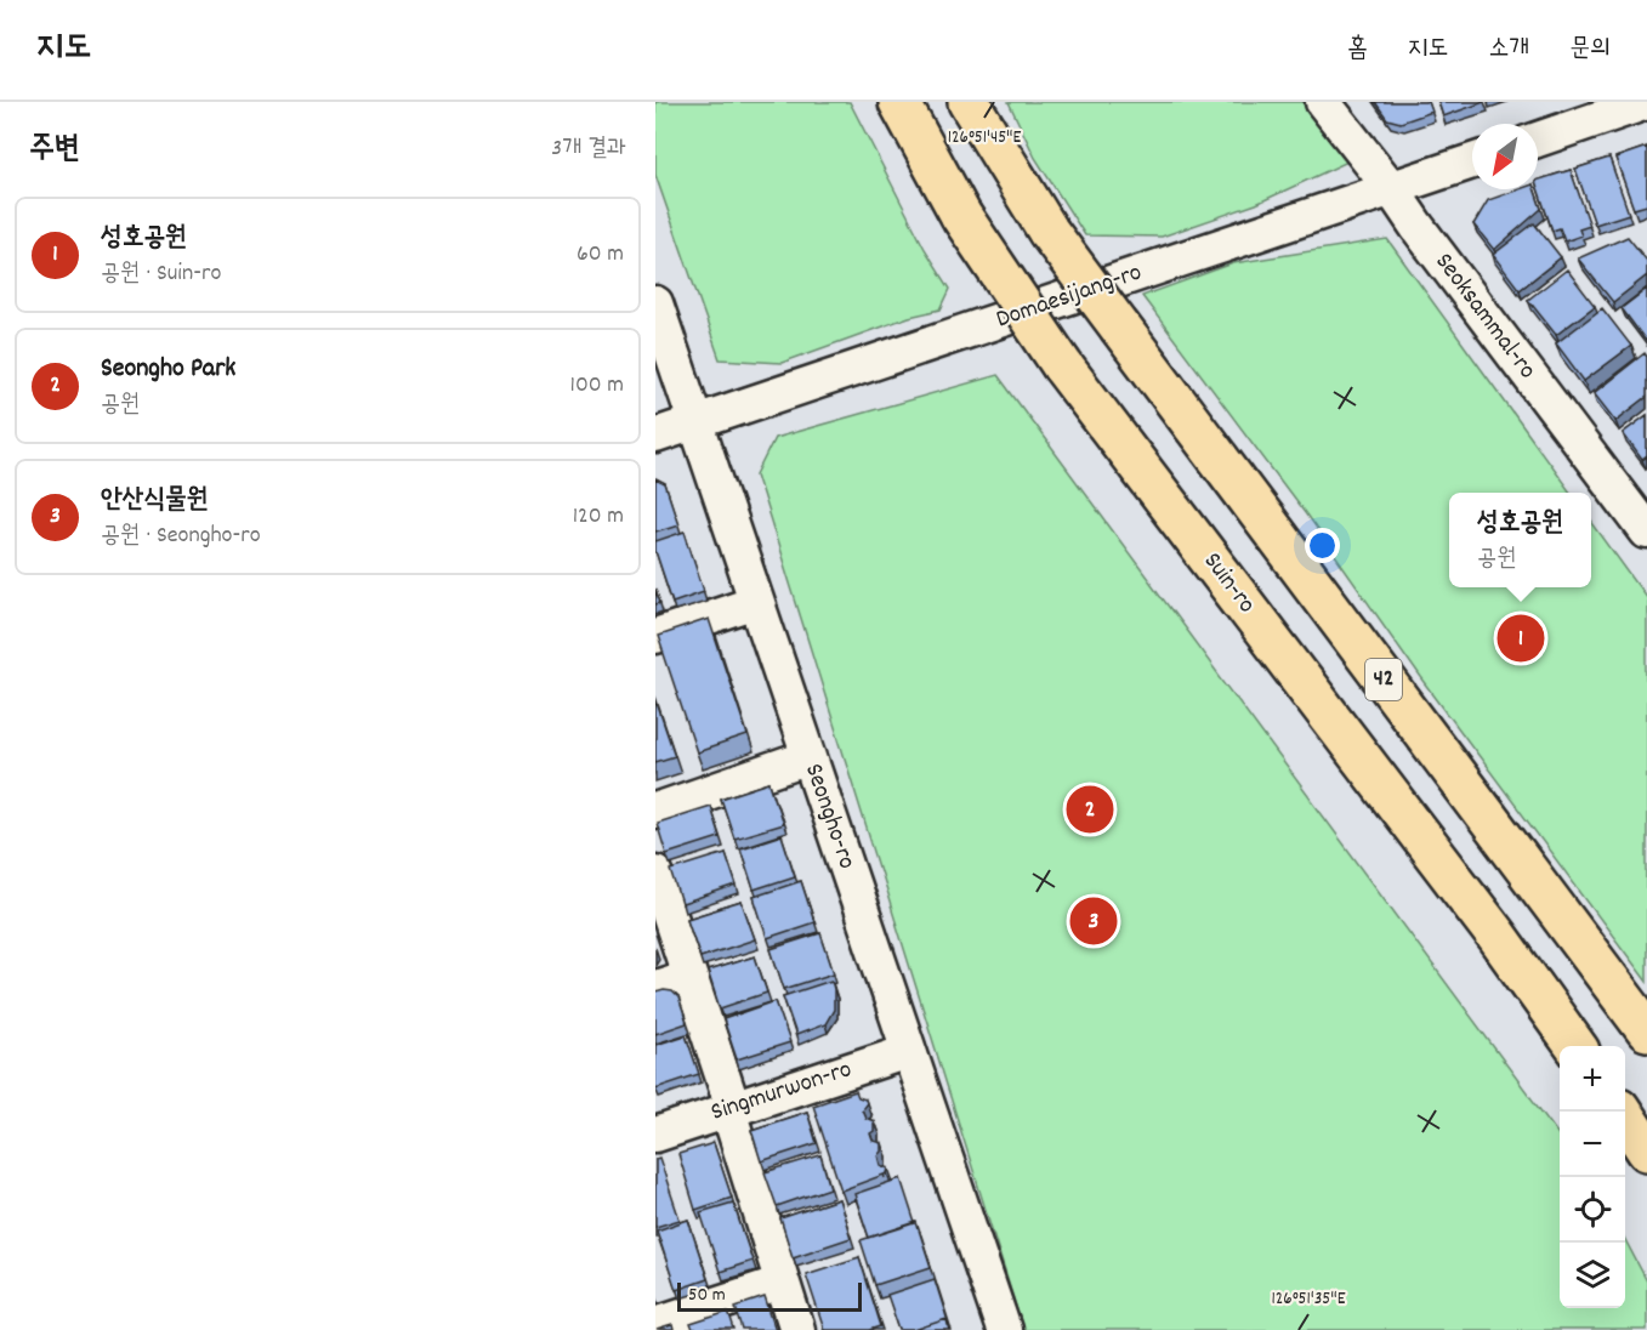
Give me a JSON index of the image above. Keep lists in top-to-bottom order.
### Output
{
  "streets": {
    "highway": ["Suin-ro", "42"],
    "street": [
      "Domaesijang-ro",
      "Seoksammal-ro",
      "Seongho-ro",
      "Singmurwon-ro"
    ]
  },
  "crossings": [
    ["Domaesijang-ro", "Seoksammal-ro"],
    ["Domaesijang-ro", "Seongho-ro"],
    ["Seongho-ro", "Singmurwon-ro"]
  ],
  "scale_bar": "50 m",
  "north": "bottom left",
  "page": {
    "header": "지도",
    "nav": [
      "홈",
      "지도",
      "소개",
      "문의"
    ],
    "heading": ["주변", "3개 결과"],
    "list": [
      {
        "mark": "1",
        "name": "성호공원",
        "note": "공원 · Suin-ro",
        "value": "60 m"
      },
      {
        "mark": "2",
        "name": "Seongho Park",
        "note": "공원",
        "value": "100 m"
      },
      {
        "mark": "3",
        "name": "안산식물원",
        "note": "공원 · Seongho-ro",
        "value": "120 m"
      }
    ],
    "popup": ["성호공원", "공원"],
    "pins": ["1", "2", "3"],
    "map_buttons": ["+", "−"],
    "scale": "50 m"
  },
  "coordinates": ["126°51'45\"E", "126°51'35\"E"]
}
